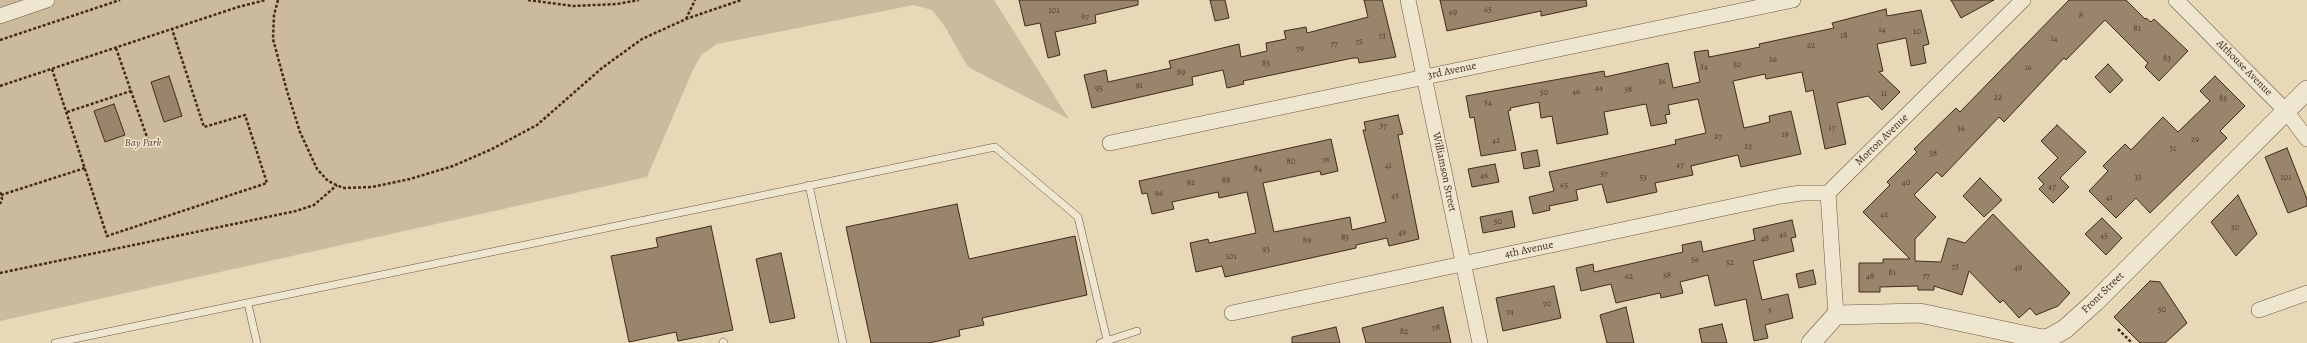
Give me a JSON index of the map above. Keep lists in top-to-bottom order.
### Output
{
  "streets": {
    "street": [
      "Althouse Avenue",
      "3rd Avenue",
      "Morton Avenue",
      "Williamson Street",
      "4th Avenue",
      "Front Street"
    ]
  },
  "crossings": [
    ["Althouse Avenue", "Front Street"],
    ["3rd Avenue", "Williamson Street"],
    ["Morton Avenue", "4th Avenue"],
    ["Williamson Street", "4th Avenue"]
  ],
  "parks": ["Bay Park"],
  "house_numbers": [
    "65",
    "101",
    "69",
    "8",
    "97",
    "81",
    "14",
    "10",
    "73",
    "18",
    "14",
    "75",
    "77",
    "22",
    "79",
    "83",
    "26",
    "83",
    "30",
    "34",
    "16",
    "89",
    "36",
    "91",
    "44",
    "95",
    "38",
    "46",
    "50",
    "11",
    "22",
    "85",
    "54",
    "37",
    "17",
    "36",
    "19",
    "27",
    "29",
    "42",
    "23",
    "31",
    "38",
    "76",
    "80",
    "47",
    "41",
    "84",
    "57",
    "46",
    "53",
    "33",
    "101",
    "88",
    "92",
    "40",
    "65",
    "47",
    "96",
    "45",
    "41",
    "42",
    "50",
    "30",
    "49",
    "46",
    "45",
    "85",
    "48",
    "89",
    "93",
    "101",
    "56",
    "52",
    "73",
    "49",
    "81",
    "58",
    "77",
    "62",
    "48",
    "70",
    "50",
    "5",
    "74",
    "78",
    "82"
  ]
}
